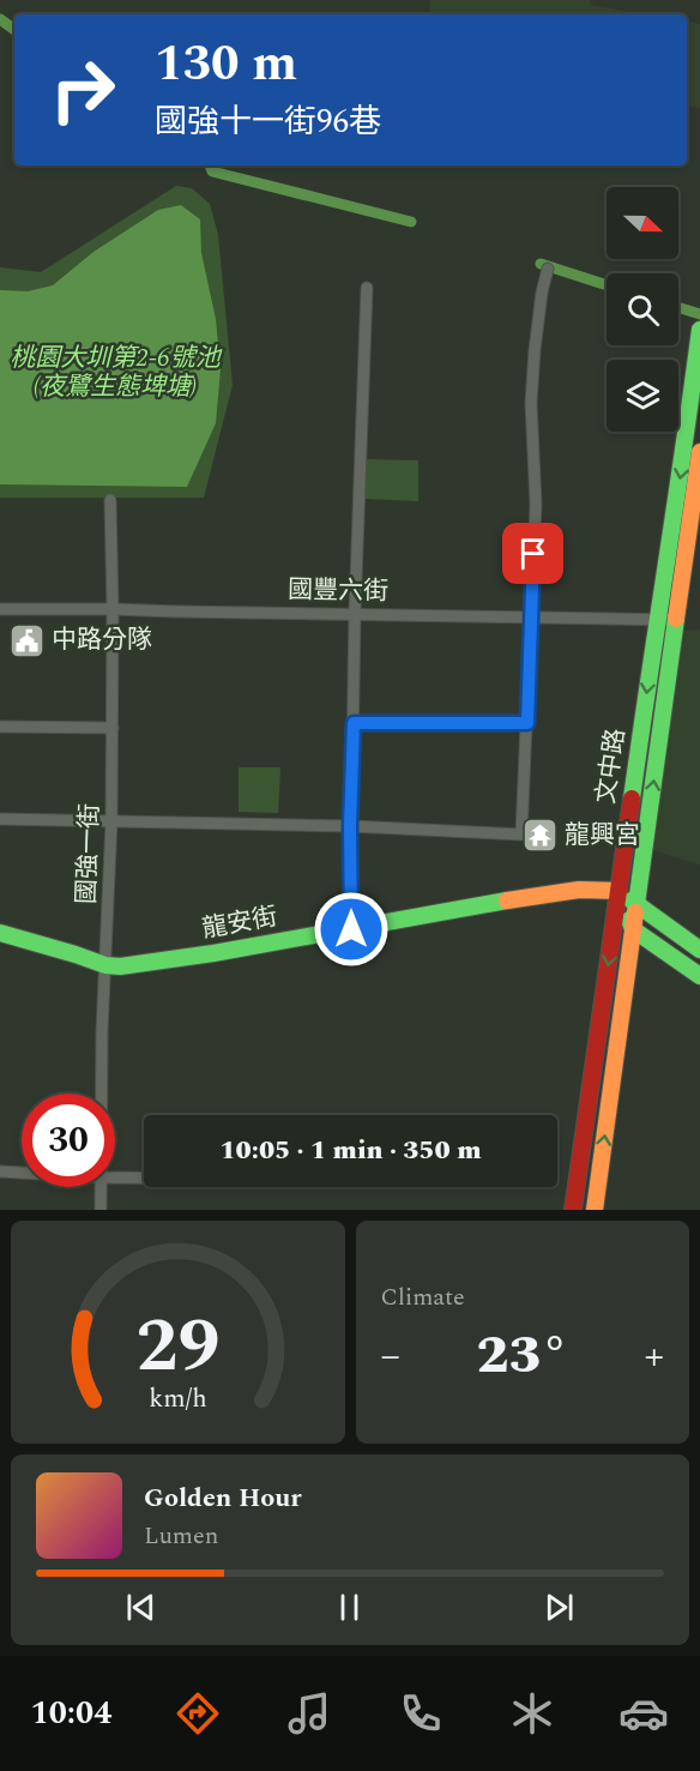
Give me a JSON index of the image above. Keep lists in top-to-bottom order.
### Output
{
  "streets": {
    "street": [
      "國豐六街",
      "文中路",
      "國強一街",
      "龍安街"
    ]
  },
  "crossings": [
    ["國豐六街", "文中路"],
    ["國豐六街", "國強一街"],
    ["文中路", "龍安街"],
    ["國強一街", "龍安街"]
  ],
  "parks": ["桃園大圳第2-6號池 (夜鷺生態埤塘)"],
  "places": {
    "public building": ["中路分隊"],
    "temple": ["龍興宮"]
  },
  "north": "right",
  "page": {
    "turn": ["130 m", "國強十一街96巷"],
    "limit": "30",
    "trip": "10:05 · 1 min · 350 m",
    "tile": "Climate",
    "heat": ["−", "23°", "+"],
    "song": ["Golden Hour", "Lumen"],
    "tabs": "10:04",
    "gauge": ["29", "km/h"]
  }
}
